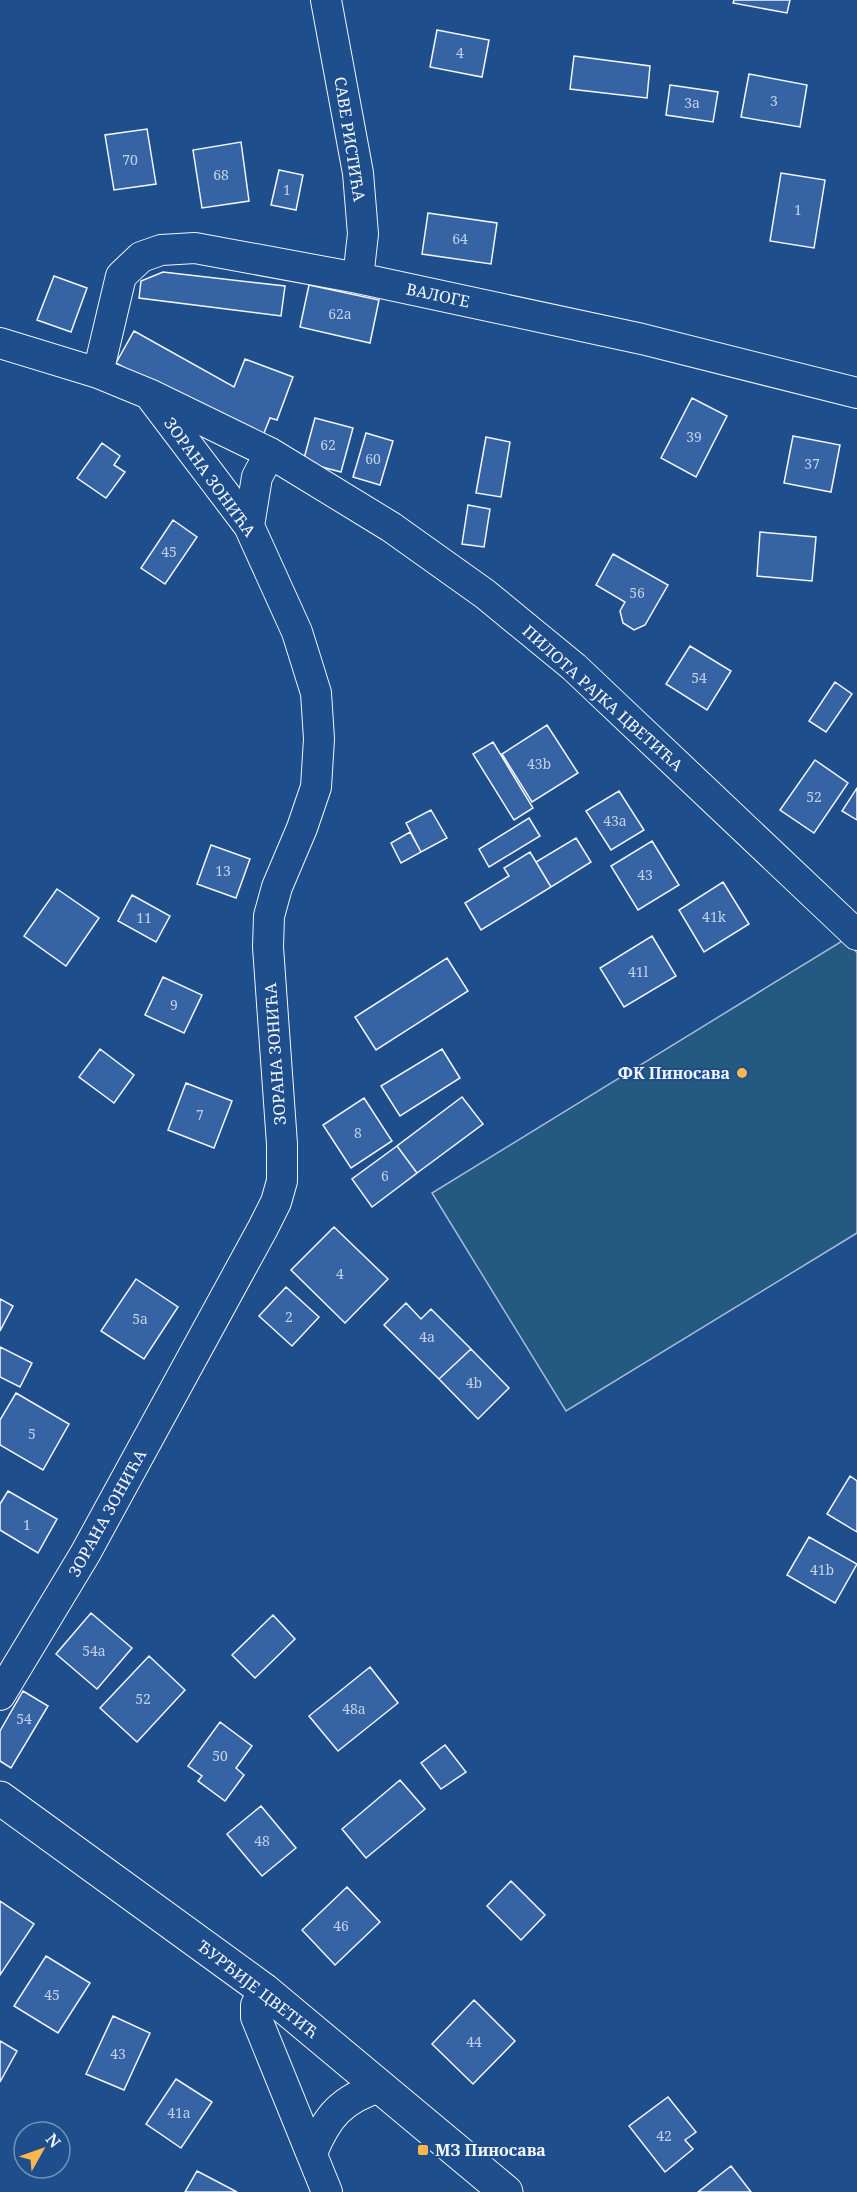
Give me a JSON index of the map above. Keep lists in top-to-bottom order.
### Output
{
  "streets": {
    "street": [
      "САВЕ РИСТИЋА",
      "ВАЛОГЕ",
      "ЗОРАНА ЗОНИЋА",
      "ПИЛОТА РАЈКА ЦВЕТИЋА",
      "ЂУРЂИЈЕ ЦВЕТИЋ"
    ]
  },
  "crossings": [
    ["САВЕ РИСТИЋА", "ВАЛОГЕ"],
    ["ВАЛОГЕ", "ПИЛОТА РАЈКА ЦВЕТИЋА"],
    ["ЗОРАНА ЗОНИЋА", "ПИЛОТА РАЈКА ЦВЕТИЋА"]
  ],
  "places": {
    "other": ["ФК Пиносава"],
    "transit": ["МЗ Пиносава"]
  },
  "house_numbers": [
    "4",
    "3",
    "3a",
    "70",
    "68",
    "1",
    "1",
    "64",
    "62a",
    "39",
    "62",
    "60",
    "37",
    "45",
    "56",
    "54",
    "43b",
    "52",
    "43a",
    "13",
    "43",
    "41k",
    "11",
    "41l",
    "9",
    "7",
    "8",
    "6",
    "4",
    "2",
    "5a",
    "4a",
    "4b",
    "5",
    "1",
    "41b",
    "54a",
    "52",
    "48a",
    "54",
    "50",
    "48",
    "46",
    "45",
    "44",
    "43",
    "41a",
    "42"
  ],
  "north": "top right"
}
